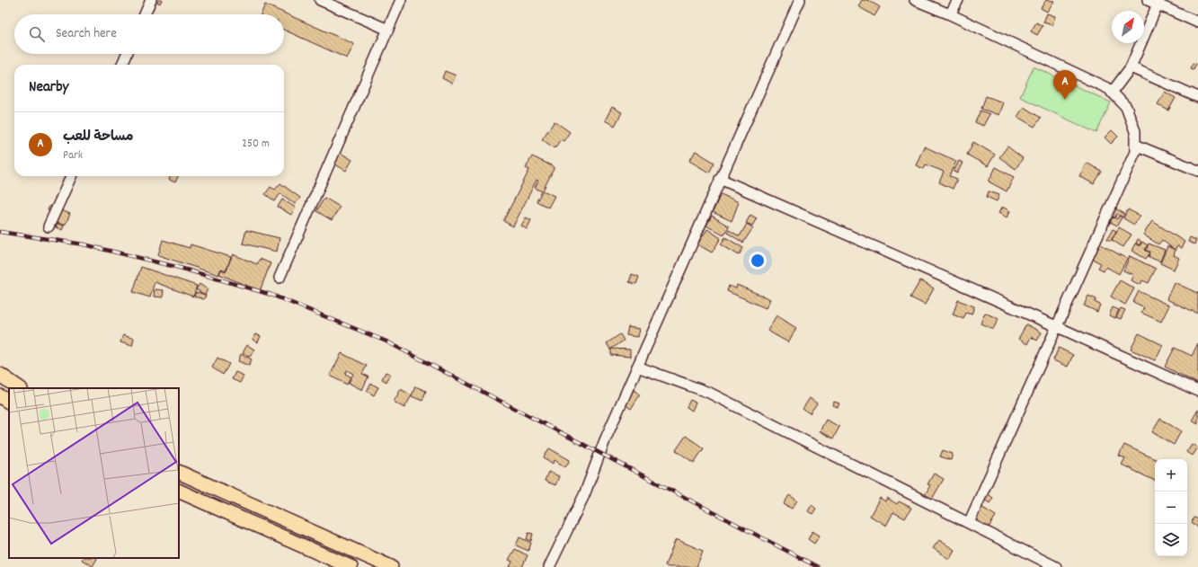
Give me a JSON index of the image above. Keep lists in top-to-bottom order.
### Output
{
  "north": "top right",
  "page": {
    "search": "Search here",
    "heading": "Nearby",
    "pins": "A",
    "list": [
      {
        "mark": "A",
        "name": "مساحة للعب",
        "note": "Park",
        "value": "250 m"
      }
    ],
    "map_buttons": ["+", "−"]
  }
}
